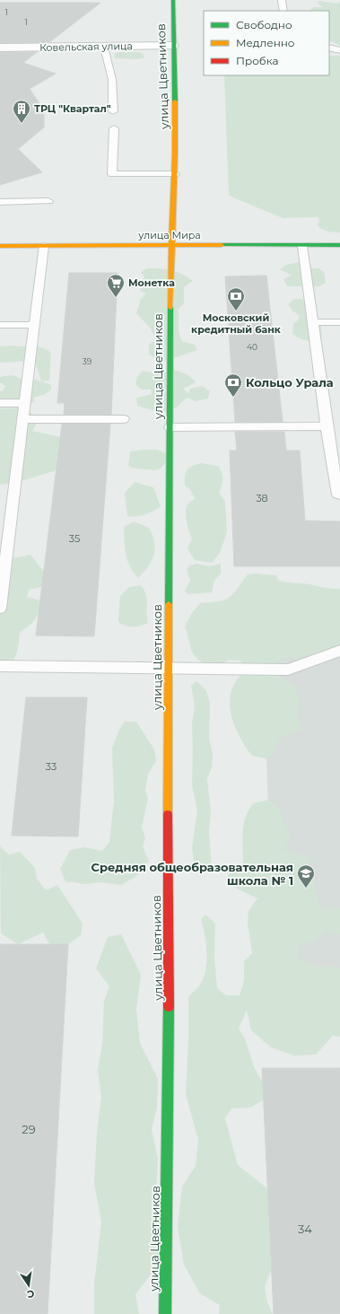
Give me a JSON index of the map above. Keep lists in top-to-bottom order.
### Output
{
  "streets": {
    "street": ["Ковельская улица", "улица Цветников", "улица Мира"]
  },
  "crossings": [
    ["Ковельская улица", "улица Цветников"],
    ["улица Цветников", "улица Мира"]
  ],
  "places": {
    "building": ["ТРЦ \"Квартал\""],
    "supermarket": ["Монетка"],
    "bank": ["Московский кредитный банк", "Кольцо Урала"],
    "school or university": ["Средняя общеобразовательная школа № 1"]
  },
  "house_numbers": [
    "1",
    "1",
    "40",
    "39",
    "38",
    "35",
    "33",
    "29",
    "34"
  ],
  "legend": ["Свободно", "Медленно", "Пробка"],
  "north": "bottom"
}
